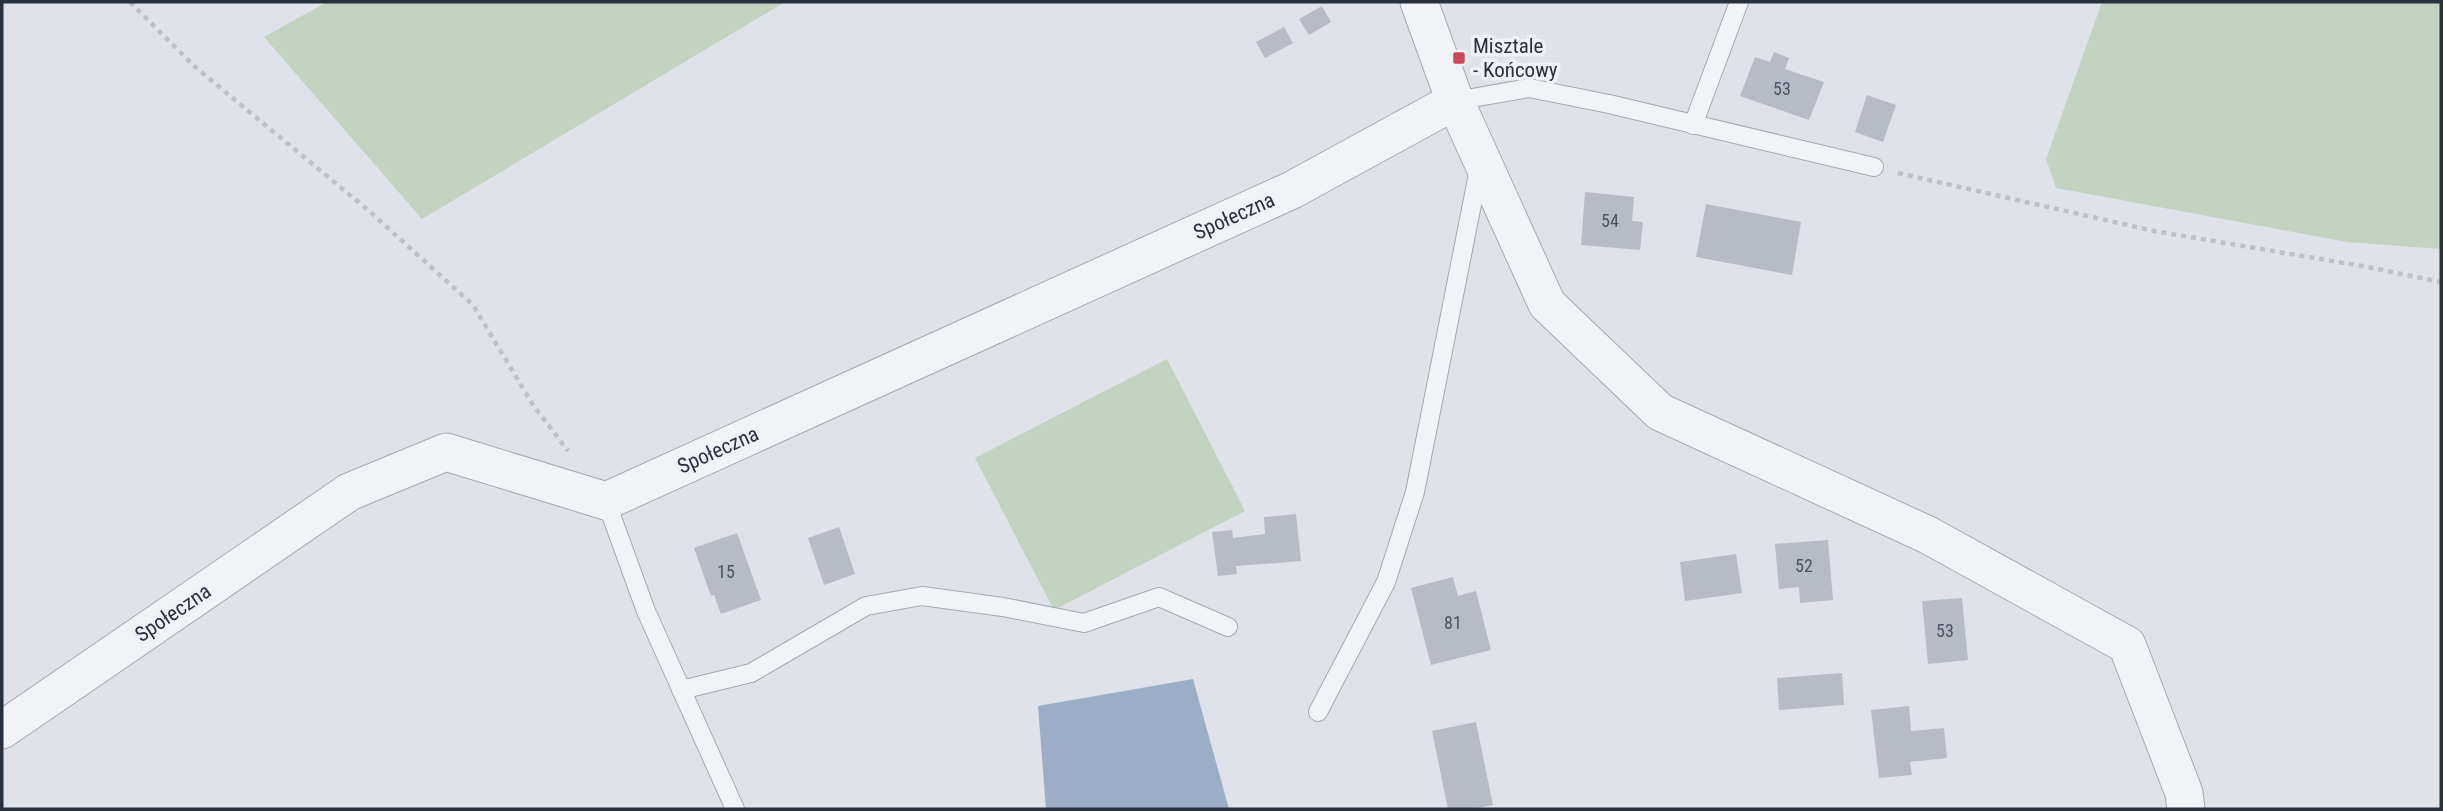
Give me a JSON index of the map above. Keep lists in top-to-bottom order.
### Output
{
  "streets": {
    "street": ["Społeczna"]
  },
  "places": {
    "transit": ["Misztale - Końcowy"]
  },
  "house_numbers": [
    "53",
    "54",
    "52",
    "15",
    "81",
    "53"
  ]
}
